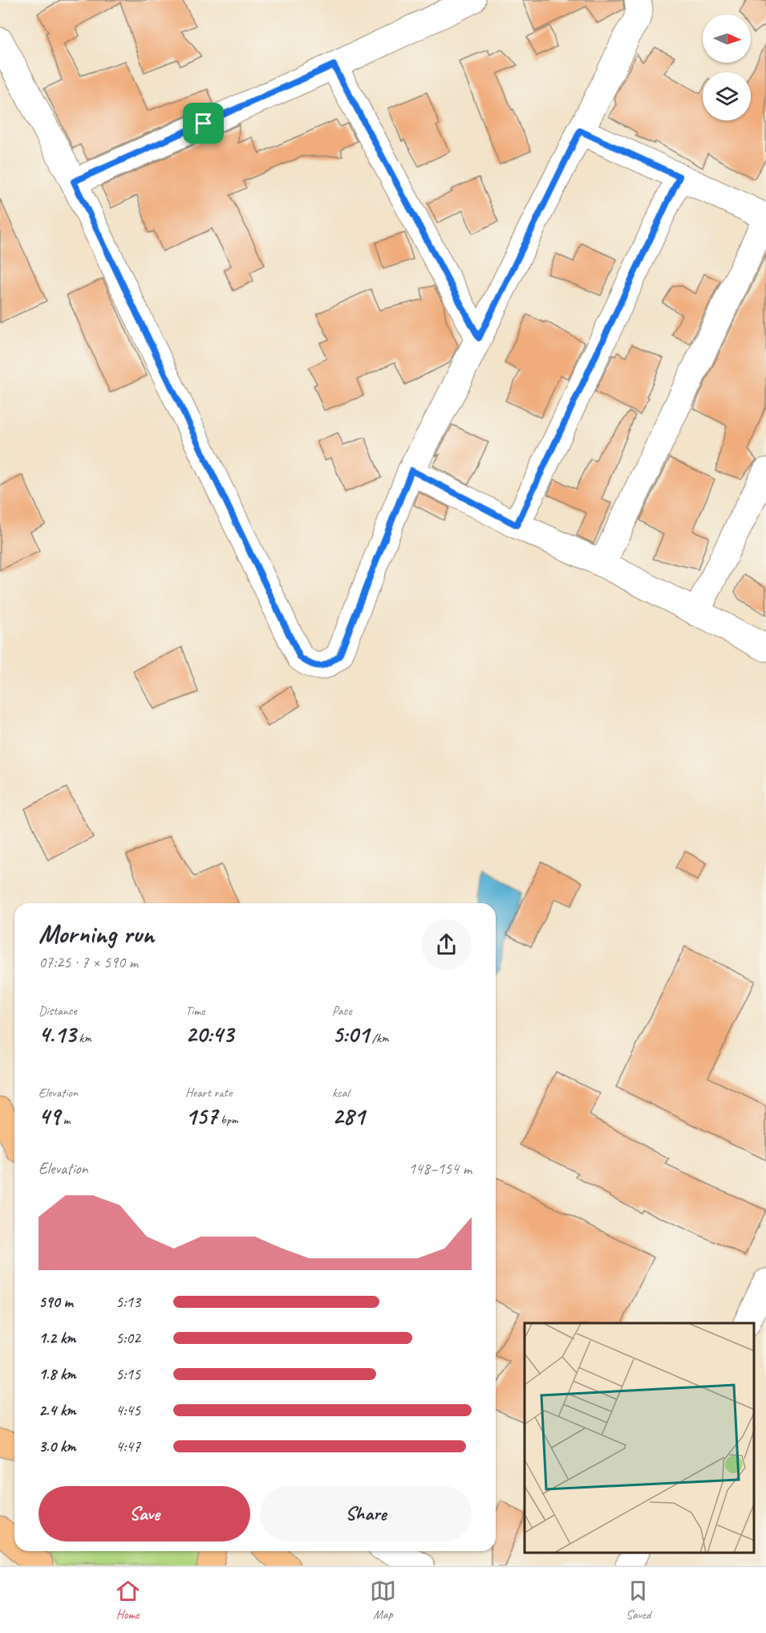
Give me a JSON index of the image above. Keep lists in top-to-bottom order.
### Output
{
  "north": "right",
  "page": {
    "heading": ["Morning run", "07:25 · 7 × 590 m"],
    "stats": [
      ["Distance", "4.13 km"],
      ["Time", "20:43"],
      ["Pace", "5:01 /km"],
      ["Elevation", "49 m"],
      ["Heart rate", "157 bpm"],
      ["kcal", "281"]
    ],
    "chart": ["Elevation", "148–154 m"],
    "list": [
      {
        "name": "590 m",
        "note": "5:13"
      },
      {
        "name": "1.2 km",
        "note": "5:02"
      },
      {
        "name": "1.8 km",
        "note": "5:15"
      },
      {
        "name": "2.4 km",
        "note": "4:45"
      },
      {
        "name": "3.0 km",
        "note": "4:47"
      }
    ],
    "buttons": ["Save", "Share"],
    "tabs": ["Home", "Map", "Saved"]
  }
}
